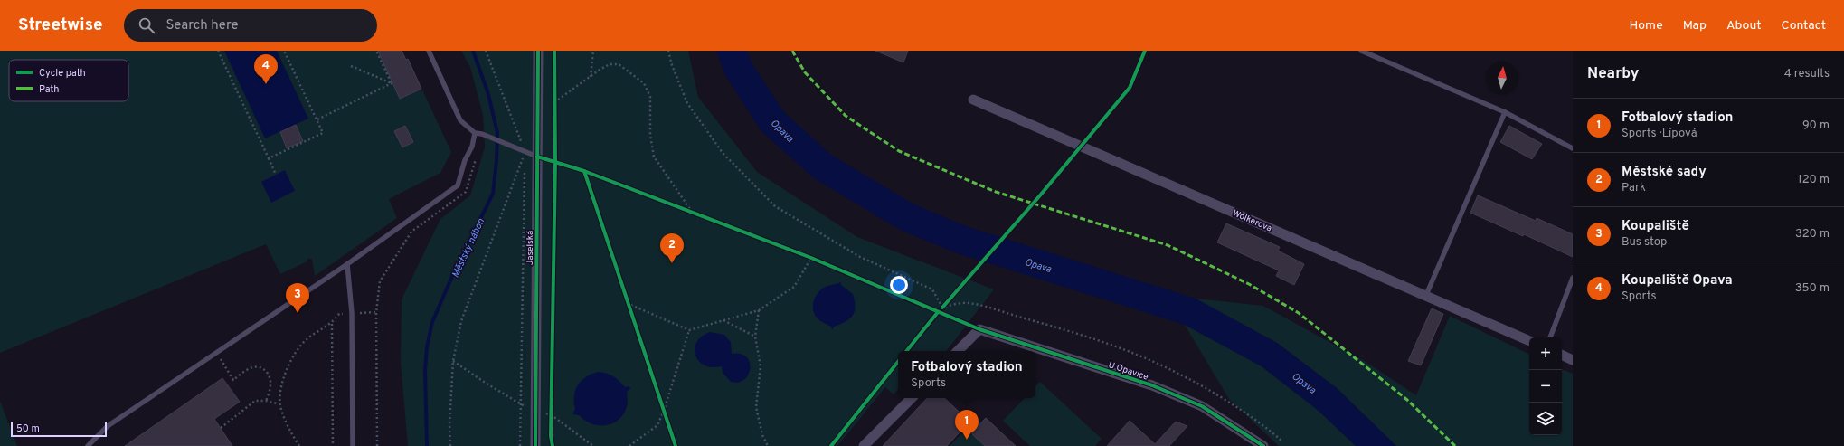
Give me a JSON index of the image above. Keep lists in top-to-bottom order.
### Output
{
  "streets": {
    "street": ["Wolkerova", "Jaselská", "U Opavice"]
  },
  "water": ["Opava", "Městský náhon"],
  "legend": ["Cycle path", "Path"],
  "scale_bar": "50 m",
  "north": "top",
  "page": {
    "header": "Streetwise",
    "search": "Search here",
    "nav": [
      "Home",
      "Map",
      "About",
      "Contact"
    ],
    "heading": ["Nearby", "4 results"],
    "pins": [
      "4",
      "2",
      "3",
      "1"
    ],
    "list": [
      {
        "mark": "1",
        "name": "Fotbalový stadion",
        "note": "Sports · Lípová",
        "value": "90 m"
      },
      {
        "mark": "2",
        "name": "Městské sady",
        "note": "Park",
        "value": "120 m"
      },
      {
        "mark": "3",
        "name": "Koupaliště",
        "note": "Bus stop",
        "value": "320 m"
      },
      {
        "mark": "4",
        "name": "Koupaliště Opava",
        "note": "Sports",
        "value": "350 m"
      }
    ],
    "map_buttons": ["+", "−"],
    "popup": ["Fotbalový stadion", "Sports"],
    "scale": "50 m"
  }
}
